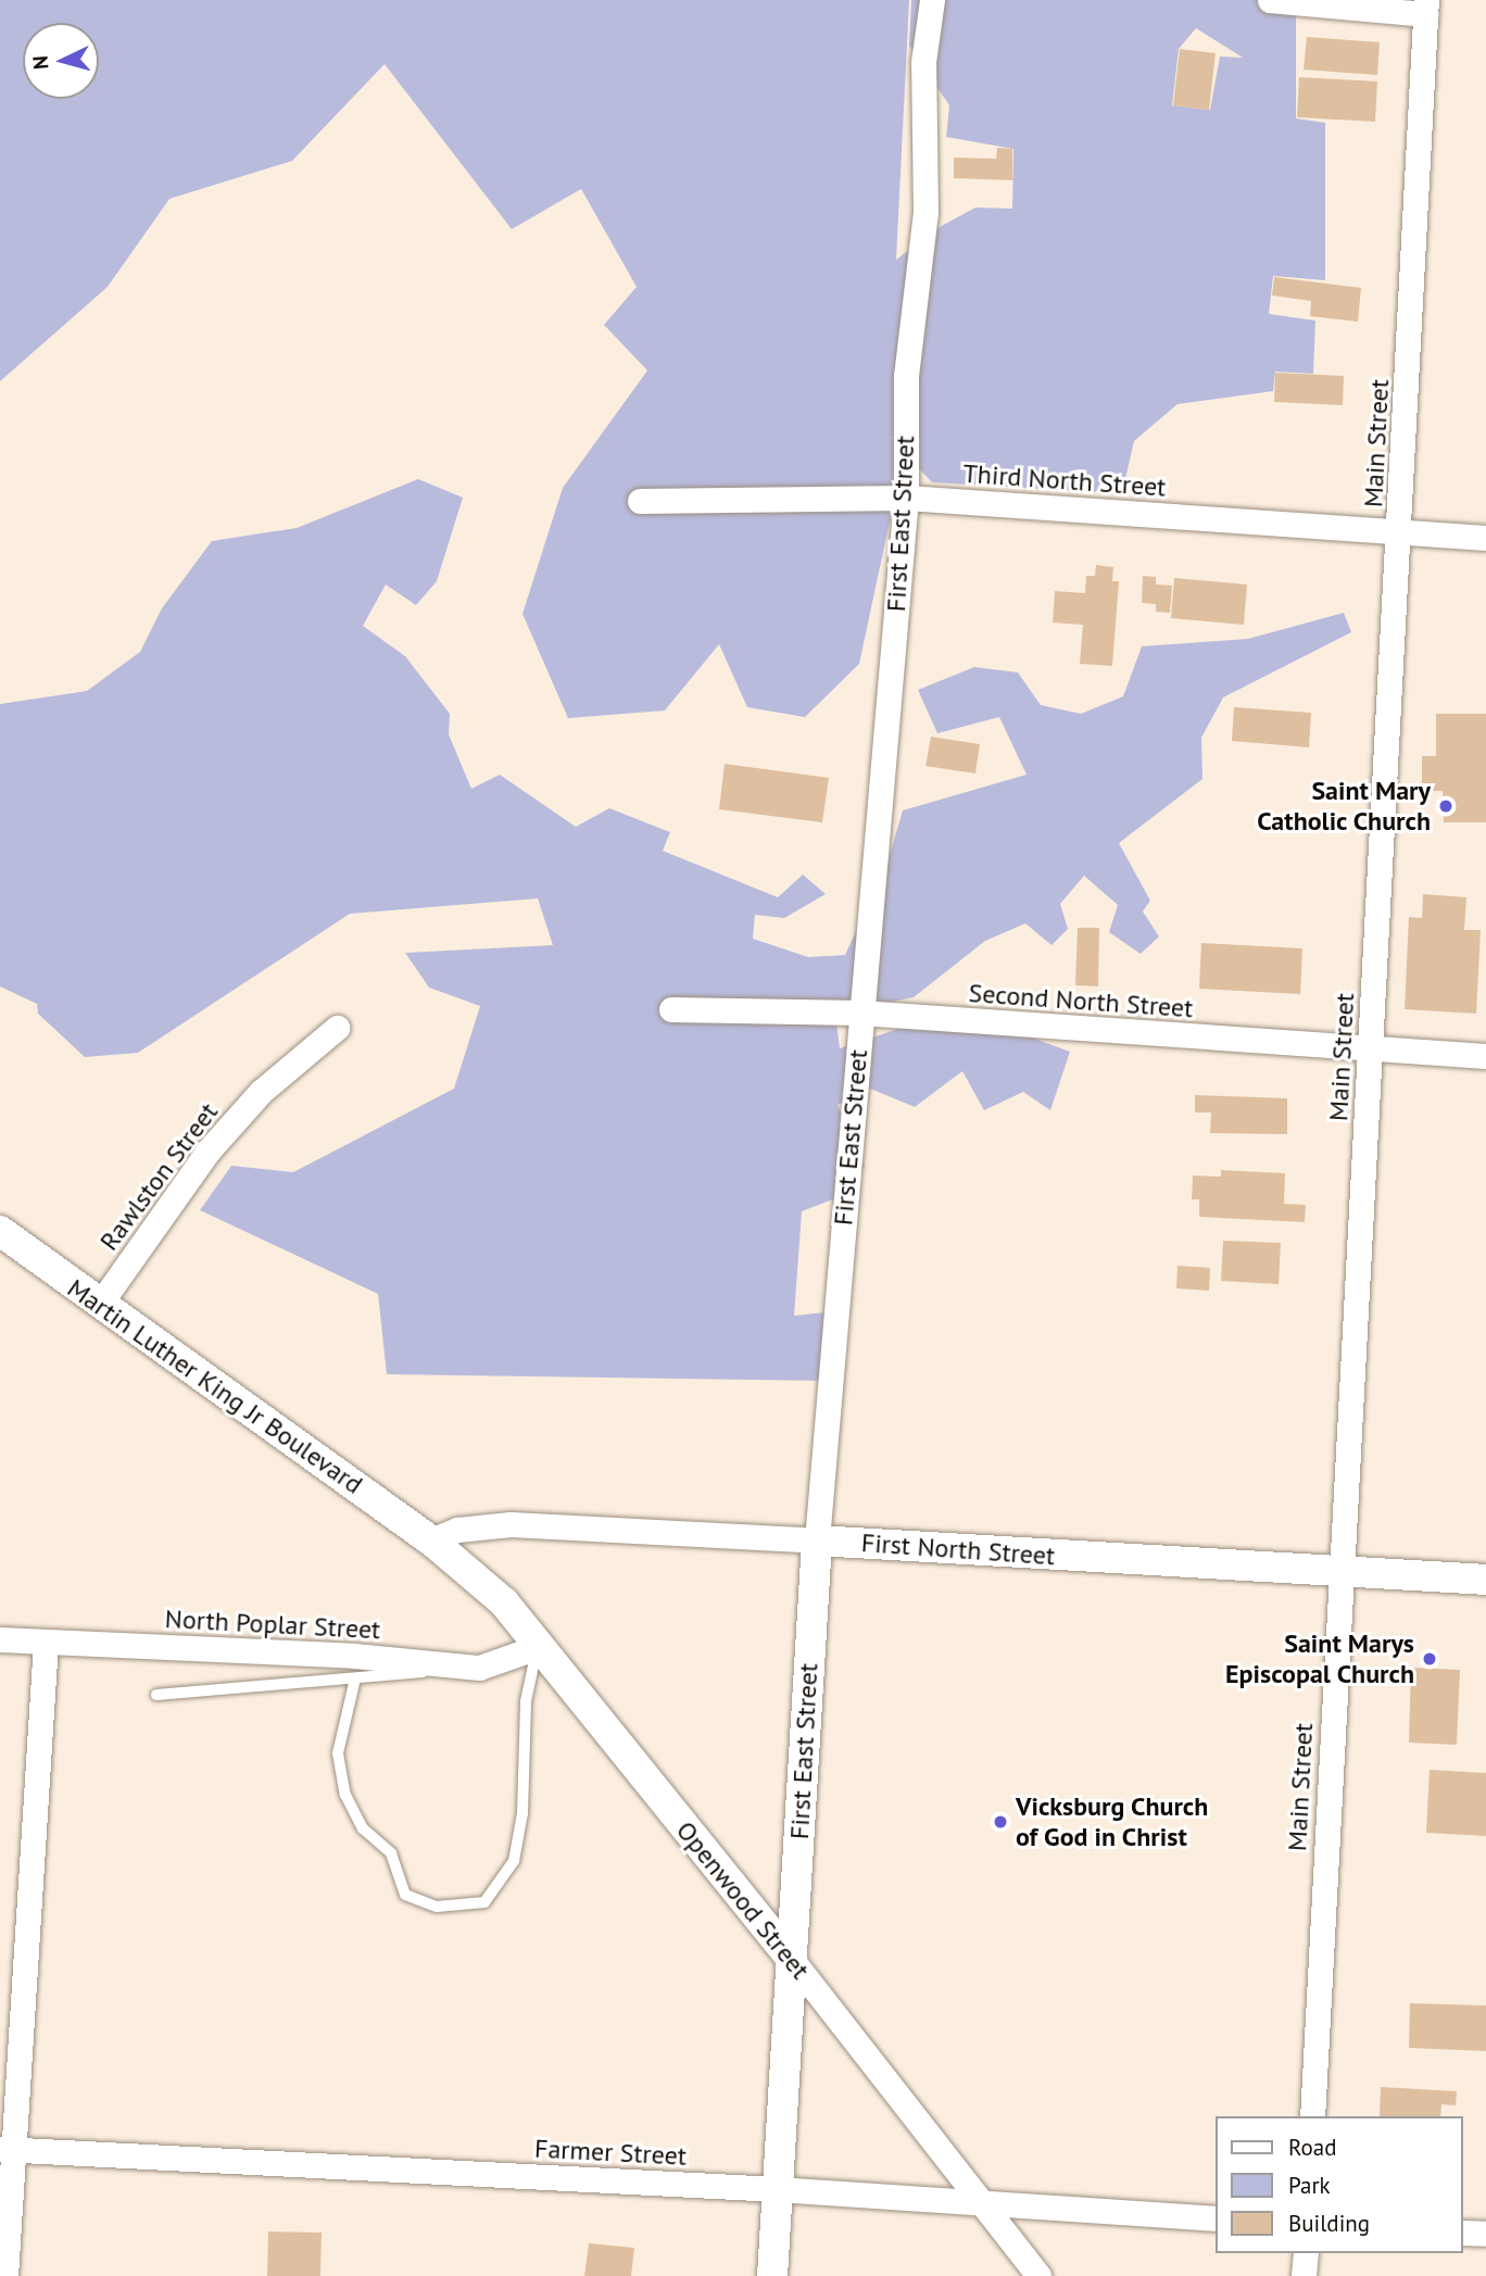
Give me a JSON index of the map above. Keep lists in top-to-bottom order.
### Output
{
  "streets": {
    "street": [
      "Main Street",
      "Third North Street",
      "First East Street",
      "Second North Street",
      "Rawlston Street",
      "Martin Luther King Jr Boulevard",
      "First North Street",
      "North Poplar Street",
      "Openwood Street",
      "Farmer Street"
    ]
  },
  "crossings": [
    ["Main Street", "Third North Street"],
    ["Main Street", "Second North Street"],
    ["Main Street", "First North Street"],
    ["Third North Street", "First East Street"],
    ["First East Street", "Second North Street"],
    ["First East Street", "First North Street"],
    ["First East Street", "Openwood Street"],
    ["First East Street", "Farmer Street"],
    ["Rawlston Street", "Martin Luther King Jr Boulevard"],
    ["Martin Luther King Jr Boulevard", "First North Street"],
    ["Martin Luther King Jr Boulevard", "Openwood Street"],
    ["First North Street", "Openwood Street"],
    ["North Poplar Street", "Openwood Street"],
    ["Openwood Street", "Farmer Street"]
  ],
  "places": ["Saint Mary Catholic Church", "Saint Marys Episcopal Church", "Vicksburg Church of God in Christ"],
  "legend": ["Road", "Park", "Building"],
  "north": "left"
}
